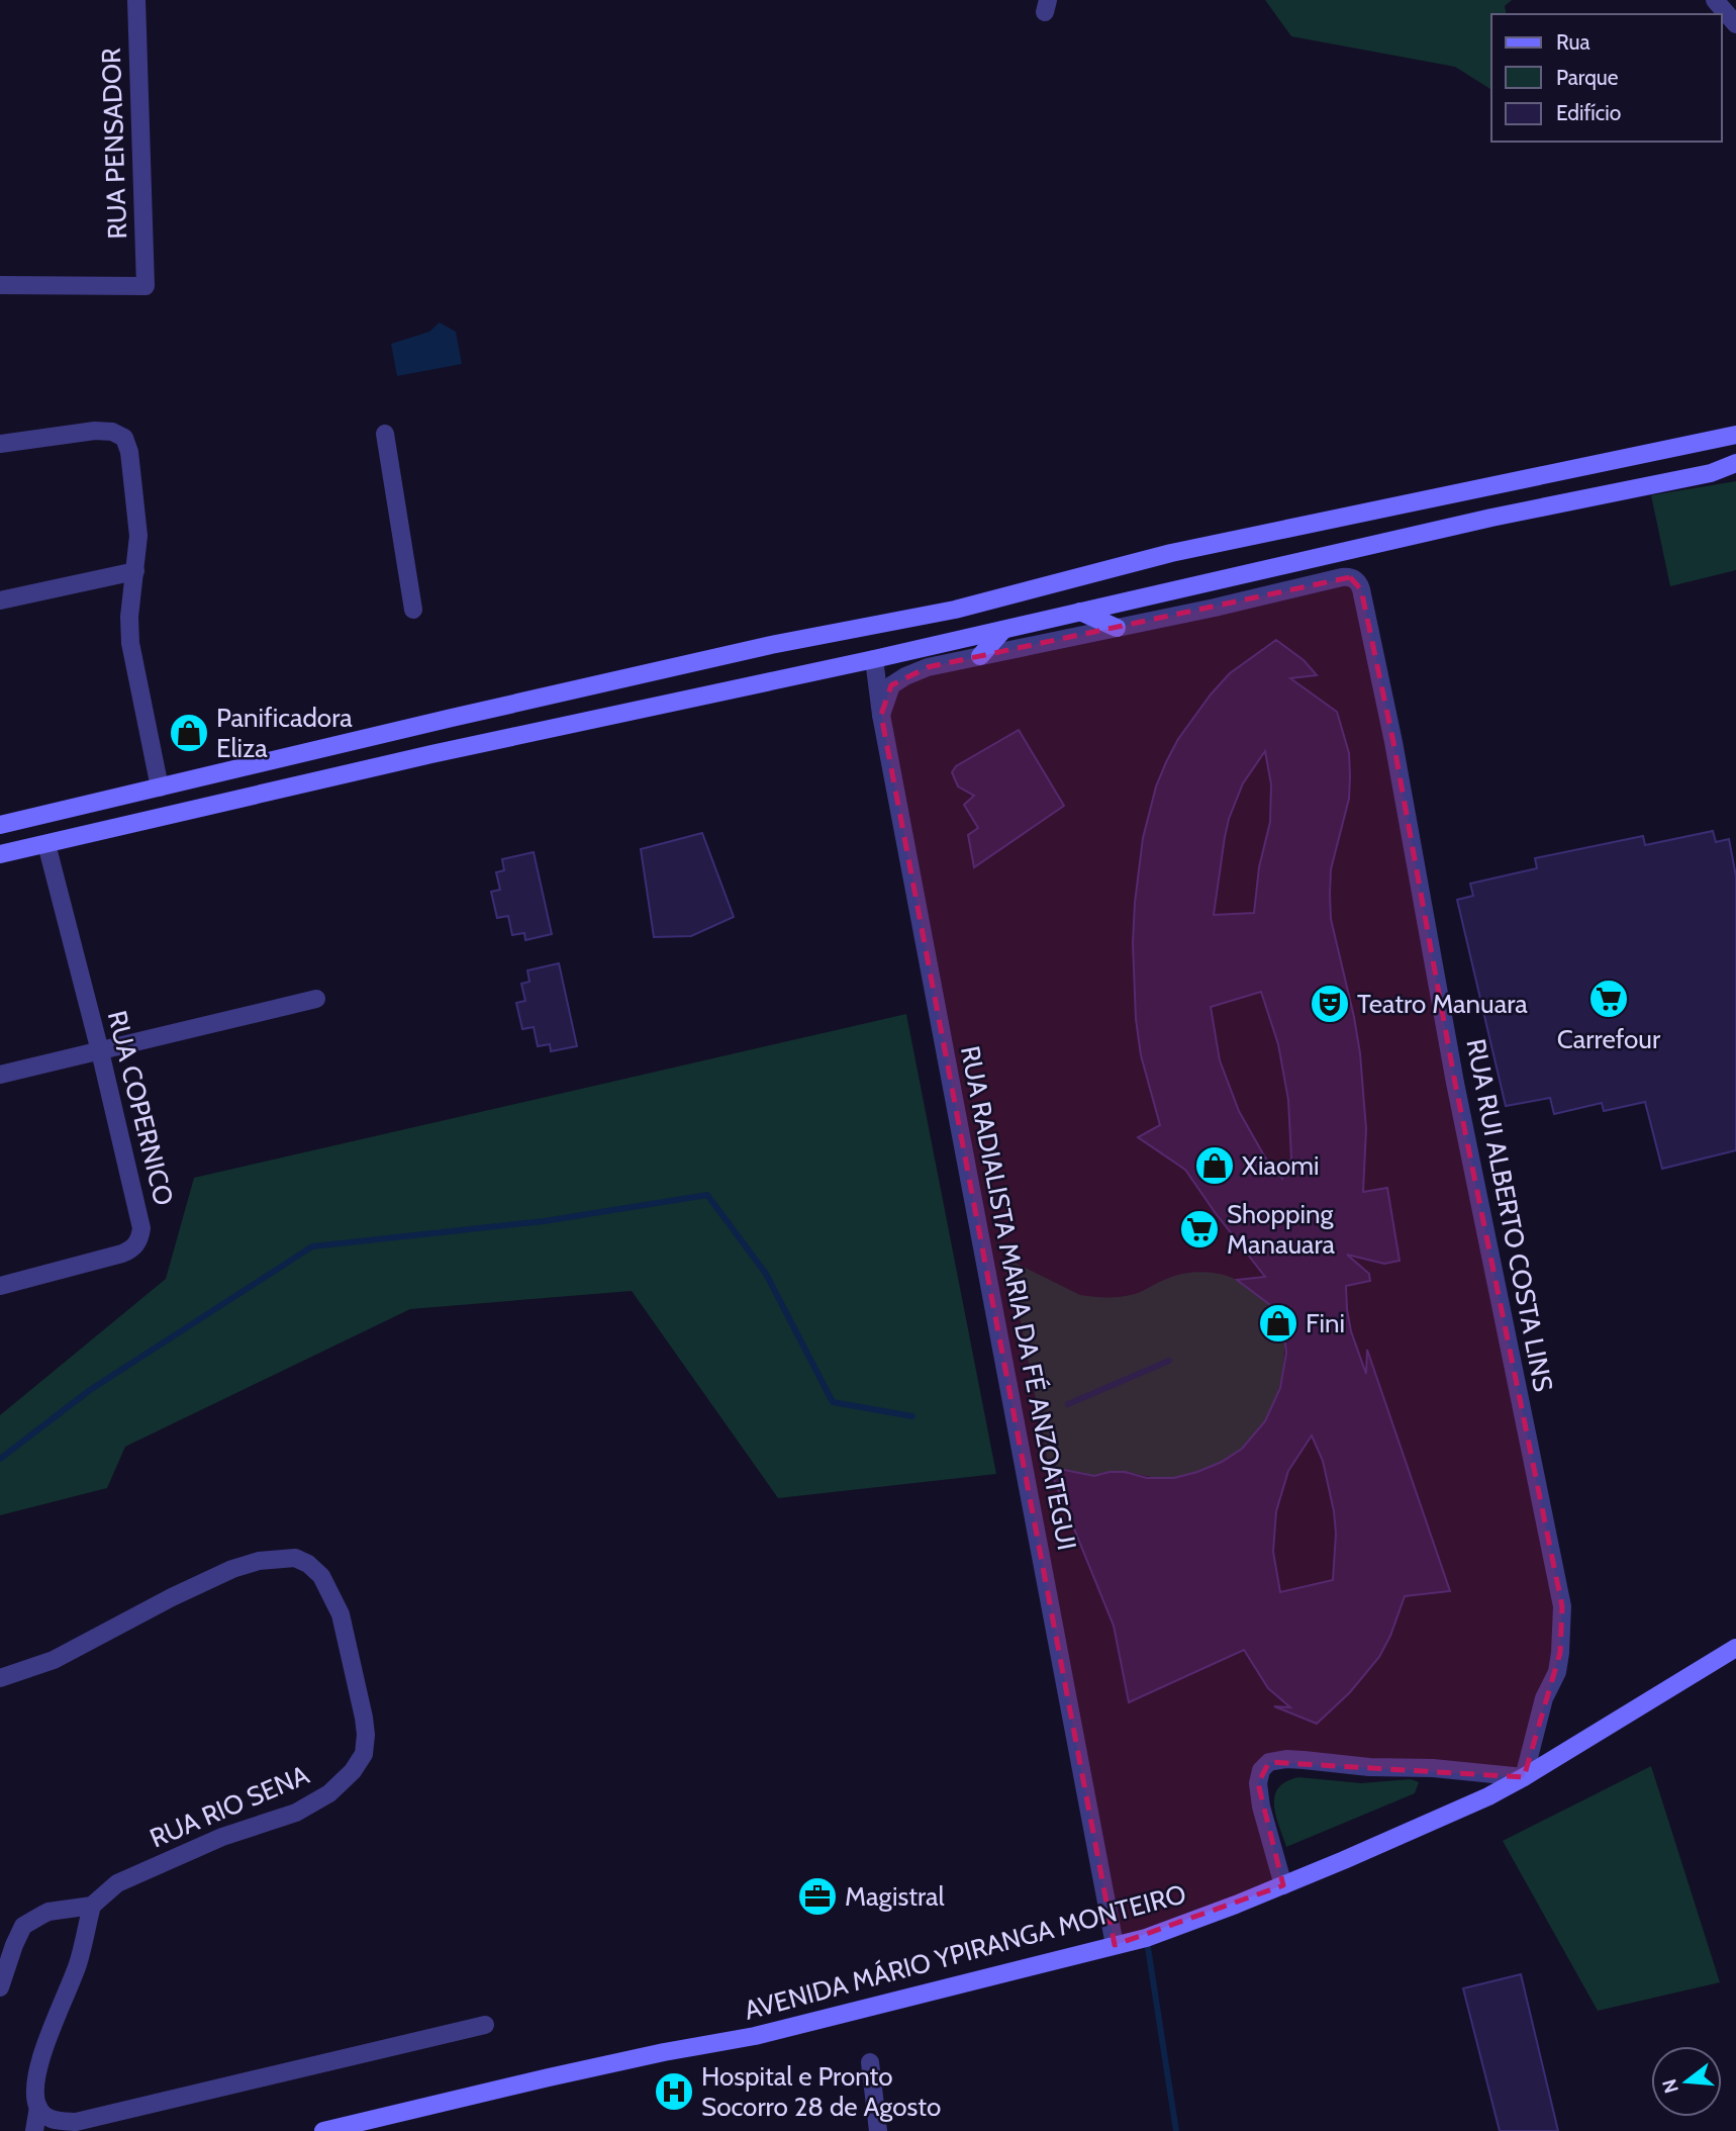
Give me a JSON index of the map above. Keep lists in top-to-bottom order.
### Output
{
  "streets": {
    "main road": ["AVENIDA MÁRIO YPIRANGA MONTEIRO"],
    "street": [
      "RUA PENSADOR",
      "RUA COPERNICO",
      "RUA RUI ALBERTO COSTA LINS",
      "RUA RADIALISTA MARIA DA FÉ ANZOATEGUI",
      "RUA RIO SENA"
    ]
  },
  "crossings": [
    ["RUA RUI ALBERTO COSTA LINS", "RUA RADIALISTA MARIA DA FÉ ANZOATEGUI"],
    ["RUA RUI ALBERTO COSTA LINS", "AVENIDA MÁRIO YPIRANGA MONTEIRO"],
    ["RUA RADIALISTA MARIA DA FÉ ANZOATEGUI", "AVENIDA MÁRIO YPIRANGA MONTEIRO"]
  ],
  "places": {
    "shop": ["Panificadora Eliza", "Xiaomi", "Fini"],
    "supermarket": ["Carrefour", "Shopping Manauara"],
    "theatre": ["Teatro Manuara"],
    "office": ["Magistral"],
    "hospital": ["Hospital e Pronto Socorro 28 de Agosto"]
  },
  "legend": ["Rua", "Parque", "Edifício"],
  "north": "left"
}
